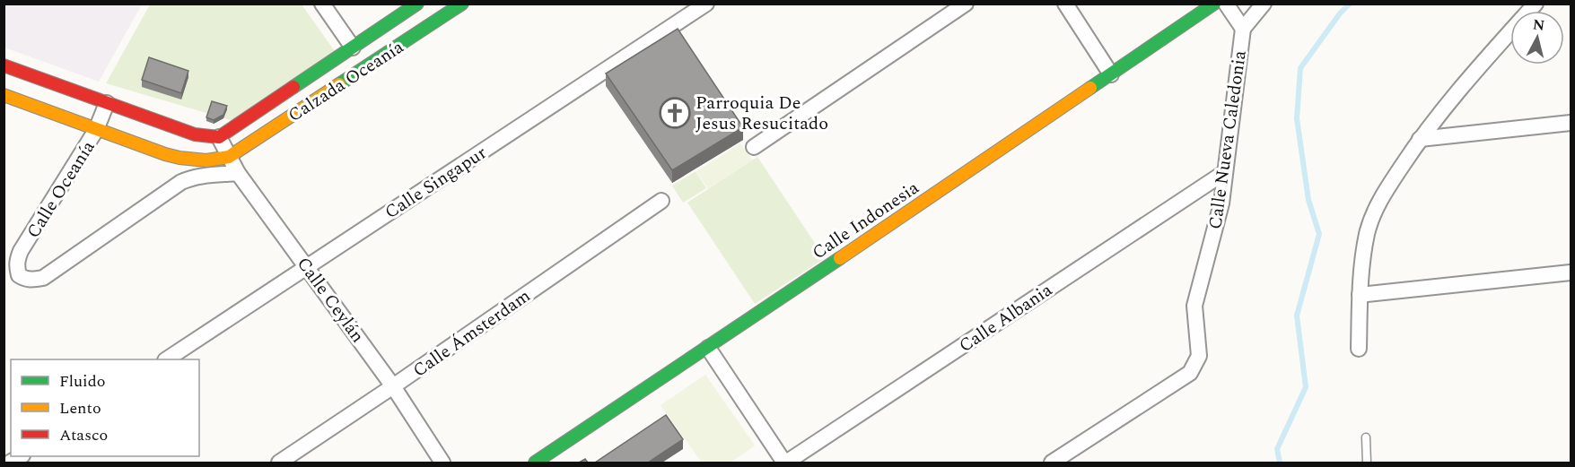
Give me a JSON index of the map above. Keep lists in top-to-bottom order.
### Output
{
  "streets": {
    "street": [
      "Calzada Oceanía",
      "Calle Nueva Caledonia",
      "Calle Singapur",
      "Calle Oceanía",
      "Calle Indonesia",
      "Calle Ceylán",
      "Calle Albania",
      "Calle Ámsterdam"
    ]
  },
  "crossings": [
    ["Calzada Oceanía", "Calle Ceylán"],
    ["Calle Nueva Caledonia", "Calle Albania"],
    ["Calle Singapur", "Calle Ceylán"],
    ["Calle Oceanía", "Calle Ceylán"],
    ["Calle Ceylán", "Calle Ámsterdam"]
  ],
  "places": {
    "church": ["Parroquia De Jesus Resucitado"]
  },
  "legend": ["Fluido", "Lento", "Atasco"],
  "north": "top"
}
